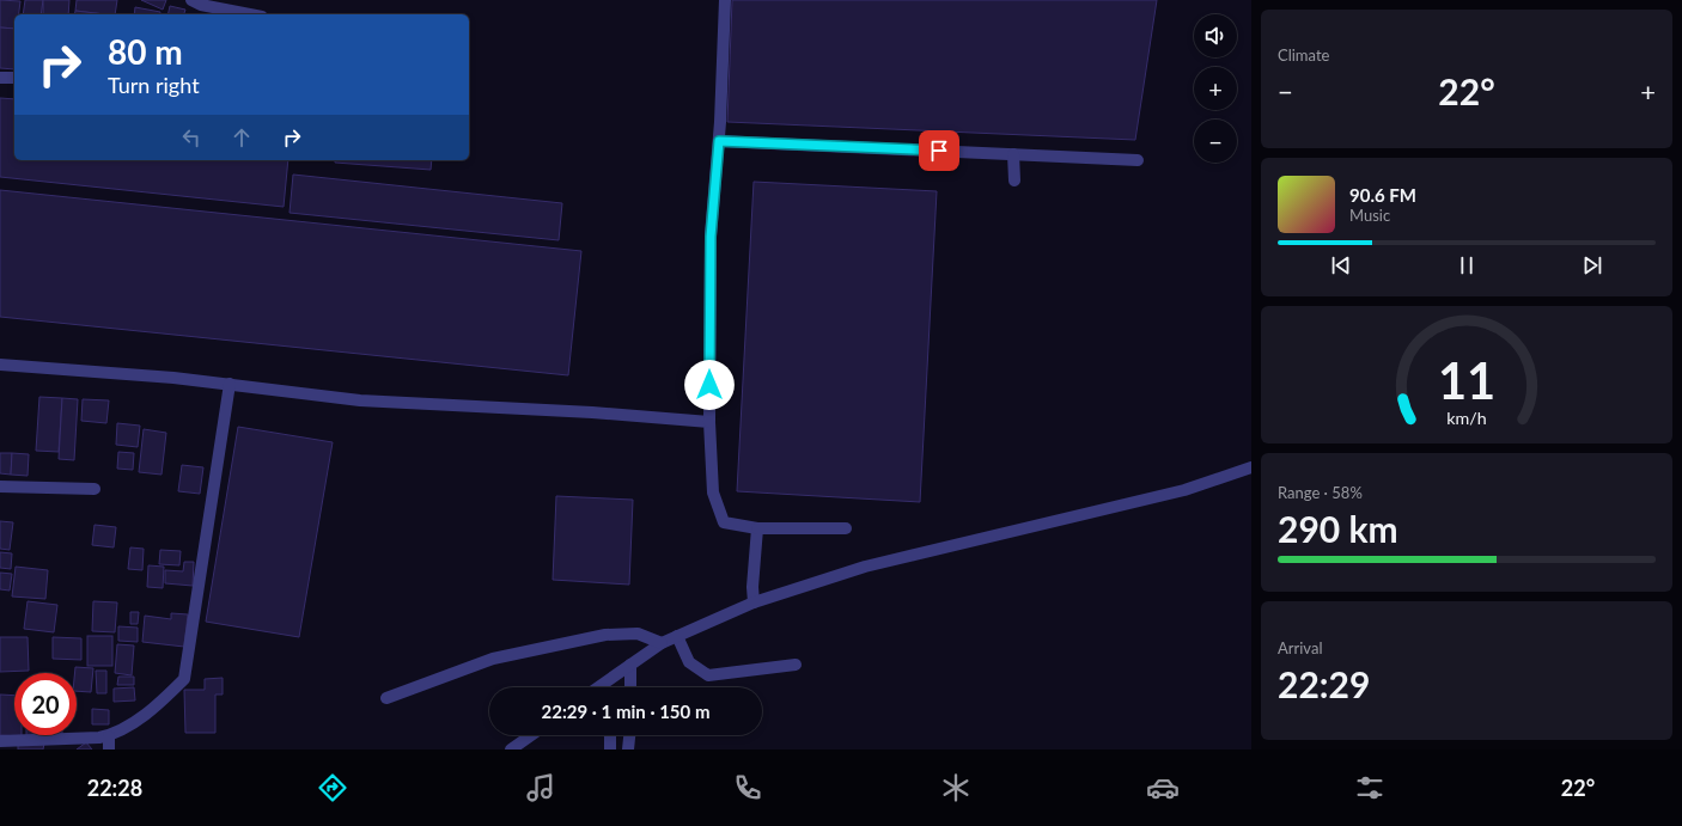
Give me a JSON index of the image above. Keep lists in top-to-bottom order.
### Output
{
  "page": {
    "tile": [
      "Climate",
      ["Range · 58%", "290 km"],
      ["Arrival", "22:29"]
    ],
    "map_buttons": ["+", "−"],
    "turn": ["80 m", "Turn right"],
    "heat": ["−", "22°", "+"],
    "song": ["90.6 FM", "Music"],
    "limit": "20",
    "trip": "22:29 · 1 min · 150 m",
    "tabs": ["22:28", "22°"],
    "gauge": ["11", "km/h"]
  }
}
